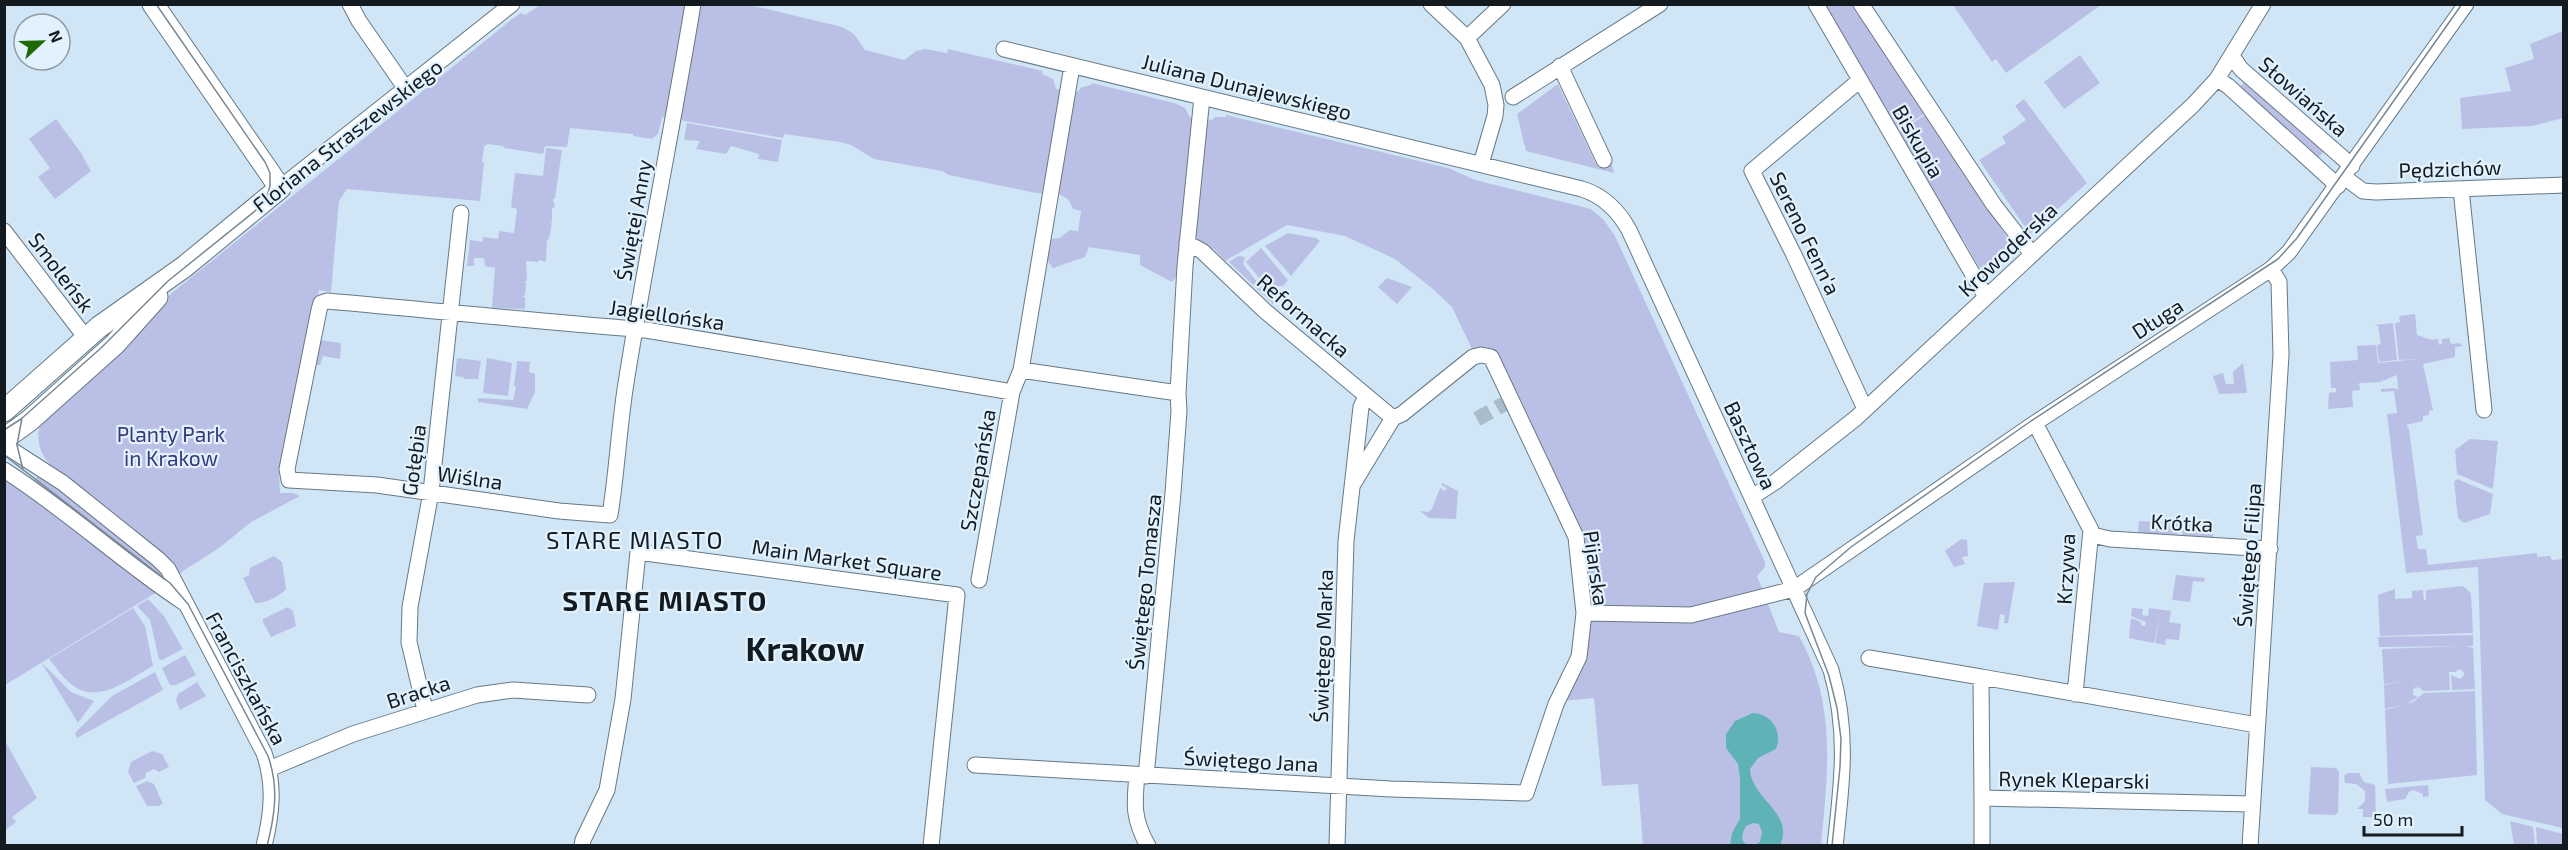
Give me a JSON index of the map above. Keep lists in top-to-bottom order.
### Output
{
  "streets": {
    "street": [
      "Juliana Dunajewskiego",
      "Słowiańska",
      "Floriana Straszewskiego",
      "Biskupia",
      "Pędzichów",
      "Świętej Anny",
      "Sereno Fenn'a",
      "Krowoderska",
      "Smoleńsk",
      "Jagiellońska",
      "Reformacka",
      "Długa",
      "Basztowa",
      "Gołębia",
      "Szczepańska",
      "Wiślna",
      "Krótka",
      "Świętego Filipa",
      "Main Market Square",
      "Pijarska",
      "Krzywa",
      "Świętego Tomasza",
      "Świętego Marka",
      "Franciszkańska",
      "Bracka",
      "Świętego Jana",
      "Rynek Kleparski"
    ]
  },
  "crossings": [
    ["Juliana Dunajewskiego", "Basztowa"],
    ["Juliana Dunajewskiego", "Szczepańska"],
    ["Słowiańska", "Pędzichów"],
    ["Słowiańska", "Krowoderska"],
    ["Słowiańska", "Długa"],
    ["Floriana Straszewskiego", "Smoleńsk"],
    ["Biskupia", "Sereno Fenn'a"],
    ["Biskupia", "Krowoderska"],
    ["Pędzichów", "Długa"],
    ["Świętej Anny", "Jagiellońska"],
    ["Świętej Anny", "Wiślna"],
    ["Sereno Fenn'a", "Krowoderska"],
    ["Krowoderska", "Basztowa"],
    ["Jagiellońska", "Gołębia"],
    ["Jagiellońska", "Szczepańska"],
    ["Jagiellońska", "Wiślna"],
    ["Reformacka", "Świętego Tomasza"],
    ["Reformacka", "Świętego Marka"],
    ["Długa", "Basztowa"],
    ["Długa", "Świętego Filipa"],
    ["Długa", "Krzywa"],
    ["Gołębia", "Wiślna"],
    ["Gołębia", "Bracka"],
    ["Krótka", "Świętego Filipa"],
    ["Krótka", "Krzywa"],
    ["Świętego Filipa", "Rynek Kleparski"],
    ["Pijarska", "Świętego Marka"],
    ["Pijarska", "Świętego Jana"],
    ["Świętego Tomasza", "Świętego Jana"],
    ["Świętego Marka", "Świętego Jana"],
    ["Franciszkańska", "Bracka"]
  ],
  "districts": ["STARE MIASTO", "STARE MIASTO", "Krakow"],
  "parks": ["Planty Park in Krakow"],
  "scale_bar": "50 m",
  "north": "right"
}
